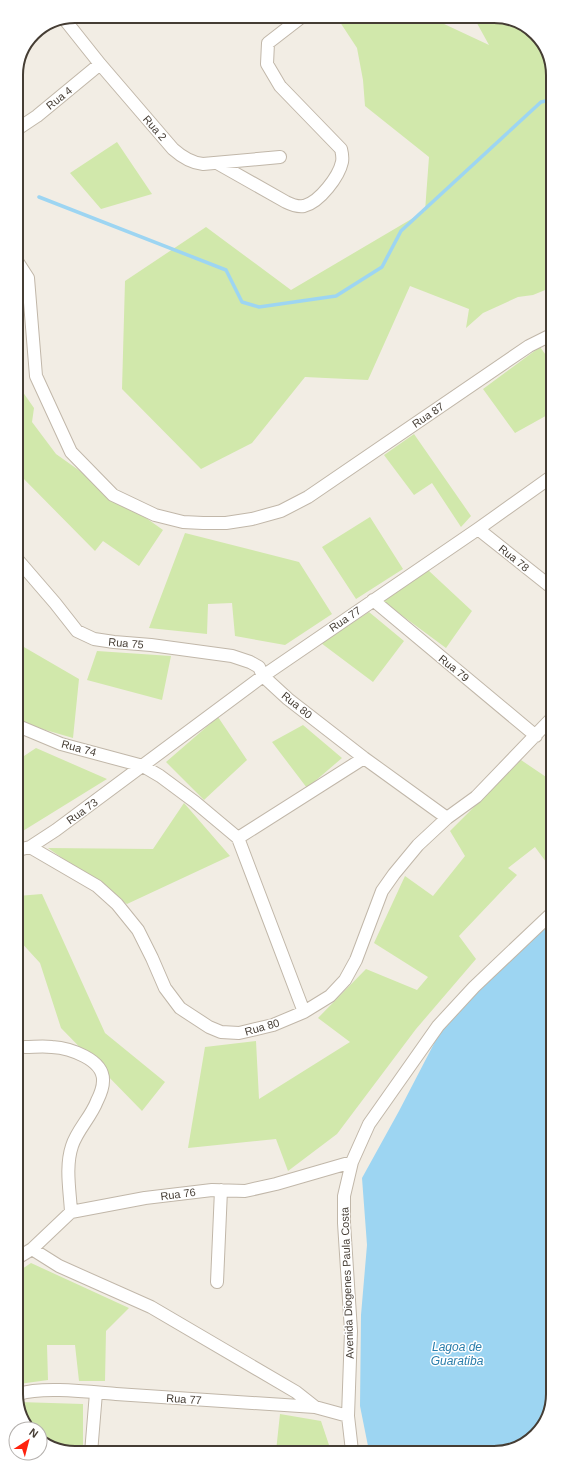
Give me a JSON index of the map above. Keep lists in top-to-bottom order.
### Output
{
  "streets": {
    "street": [
      "Rua 4",
      "Rua 2",
      "Rua 87",
      "Rua 78",
      "Rua 77",
      "Rua 75",
      "Rua 79",
      "Rua 80",
      "Rua 74",
      "Rua 73",
      "Rua 76",
      "Avenida Diogenes Paula Costa"
    ]
  },
  "crossings": [
    ["Rua 4", "Rua 2"],
    ["Rua 78", "Rua 77"],
    ["Rua 77", "Rua 75"],
    ["Rua 77", "Rua 79"],
    ["Rua 77", "Rua 80"],
    ["Rua 77", "Rua 74"],
    ["Rua 77", "Rua 73"],
    ["Rua 77", "Avenida Diogenes Paula Costa"],
    ["Rua 75", "Rua 80"],
    ["Rua 79", "Rua 80"],
    ["Rua 80", "Rua 73"],
    ["Rua 74", "Rua 73"],
    ["Rua 76", "Avenida Diogenes Paula Costa"]
  ],
  "water": ["Lagoa de Guaratiba"],
  "north": "top right"
}
